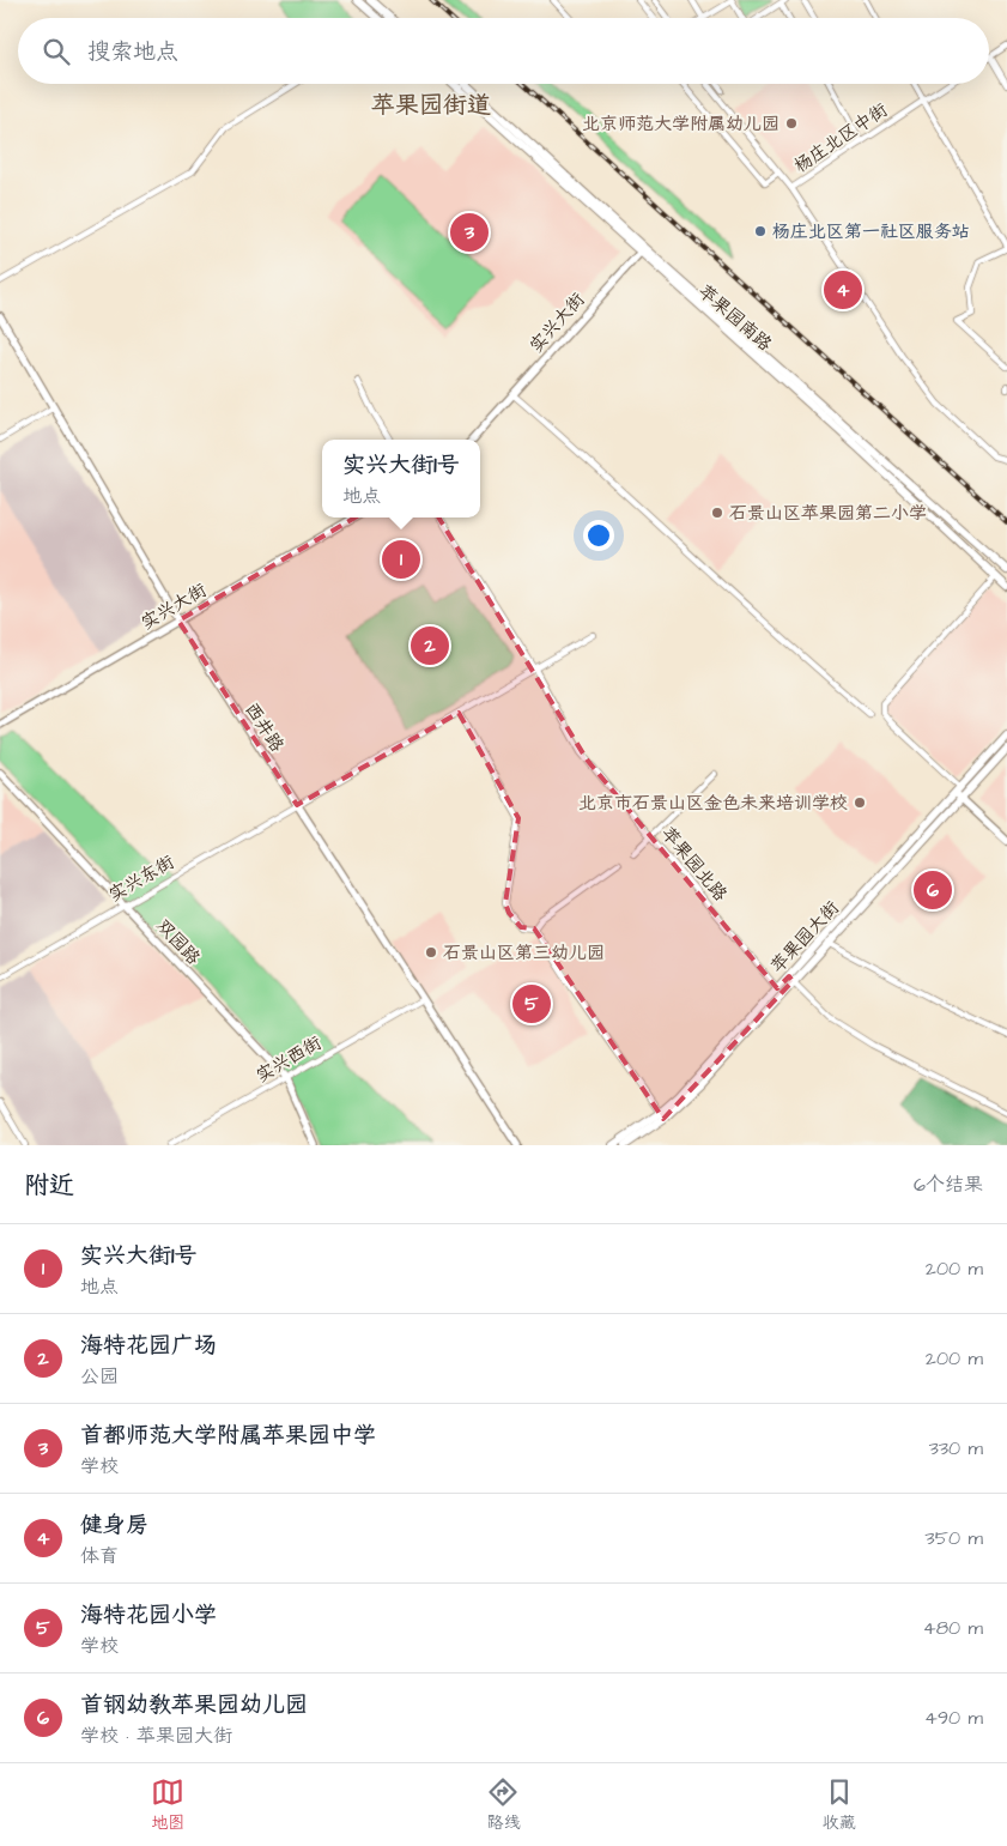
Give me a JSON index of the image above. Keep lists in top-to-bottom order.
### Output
{
  "streets": {
    "main road": ["苹果园南路", "苹果园大街"],
    "street": [
      "杨庄北区中街",
      "实兴大街",
      "西井路",
      "苹果园北路",
      "实兴东街",
      "双园路",
      "实兴西街"
    ]
  },
  "crossings": [
    ["苹果园南路", "实兴大街"],
    ["实兴大街", "西井路"],
    ["西井路", "实兴东街"],
    ["西井路", "实兴西街"],
    ["苹果园北路", "实兴东街"],
    ["苹果园北路", "苹果园大街"],
    ["实兴东街", "双园路"],
    ["双园路", "实兴西街"]
  ],
  "districts": ["苹果园街道"],
  "places": [
    "北京师范大学附属幼儿园",
    "杨庄北区第一社区服务站",
    "石景山区苹果园第二小学",
    "北京市石景山区金色未来培训学校",
    "石景山区第三幼儿园"
  ],
  "page": {
    "search": "搜索地点",
    "pins": [
      "3",
      "4",
      "1",
      "2",
      "6",
      "5"
    ],
    "popup": ["实兴大街1号", "地点"],
    "heading": ["附近", "6个结果"],
    "list": [
      {
        "mark": "1",
        "name": "实兴大街1号",
        "note": "地点",
        "value": "200 m"
      },
      {
        "mark": "2",
        "name": "海特花园广场",
        "note": "公园",
        "value": "200 m"
      },
      {
        "mark": "3",
        "name": "首都师范大学附属苹果园中学",
        "note": "学校",
        "value": "330 m"
      },
      {
        "mark": "4",
        "name": "健身房",
        "note": "体育",
        "value": "350 m"
      },
      {
        "mark": "5",
        "name": "海特花园小学",
        "note": "学校",
        "value": "480 m"
      },
      {
        "mark": "6",
        "name": "首钢幼教苹果园幼儿园",
        "note": "学校 · 苹果园大街",
        "value": "490 m"
      }
    ],
    "nav": ["地图", "路线", "收藏"]
  }
}
